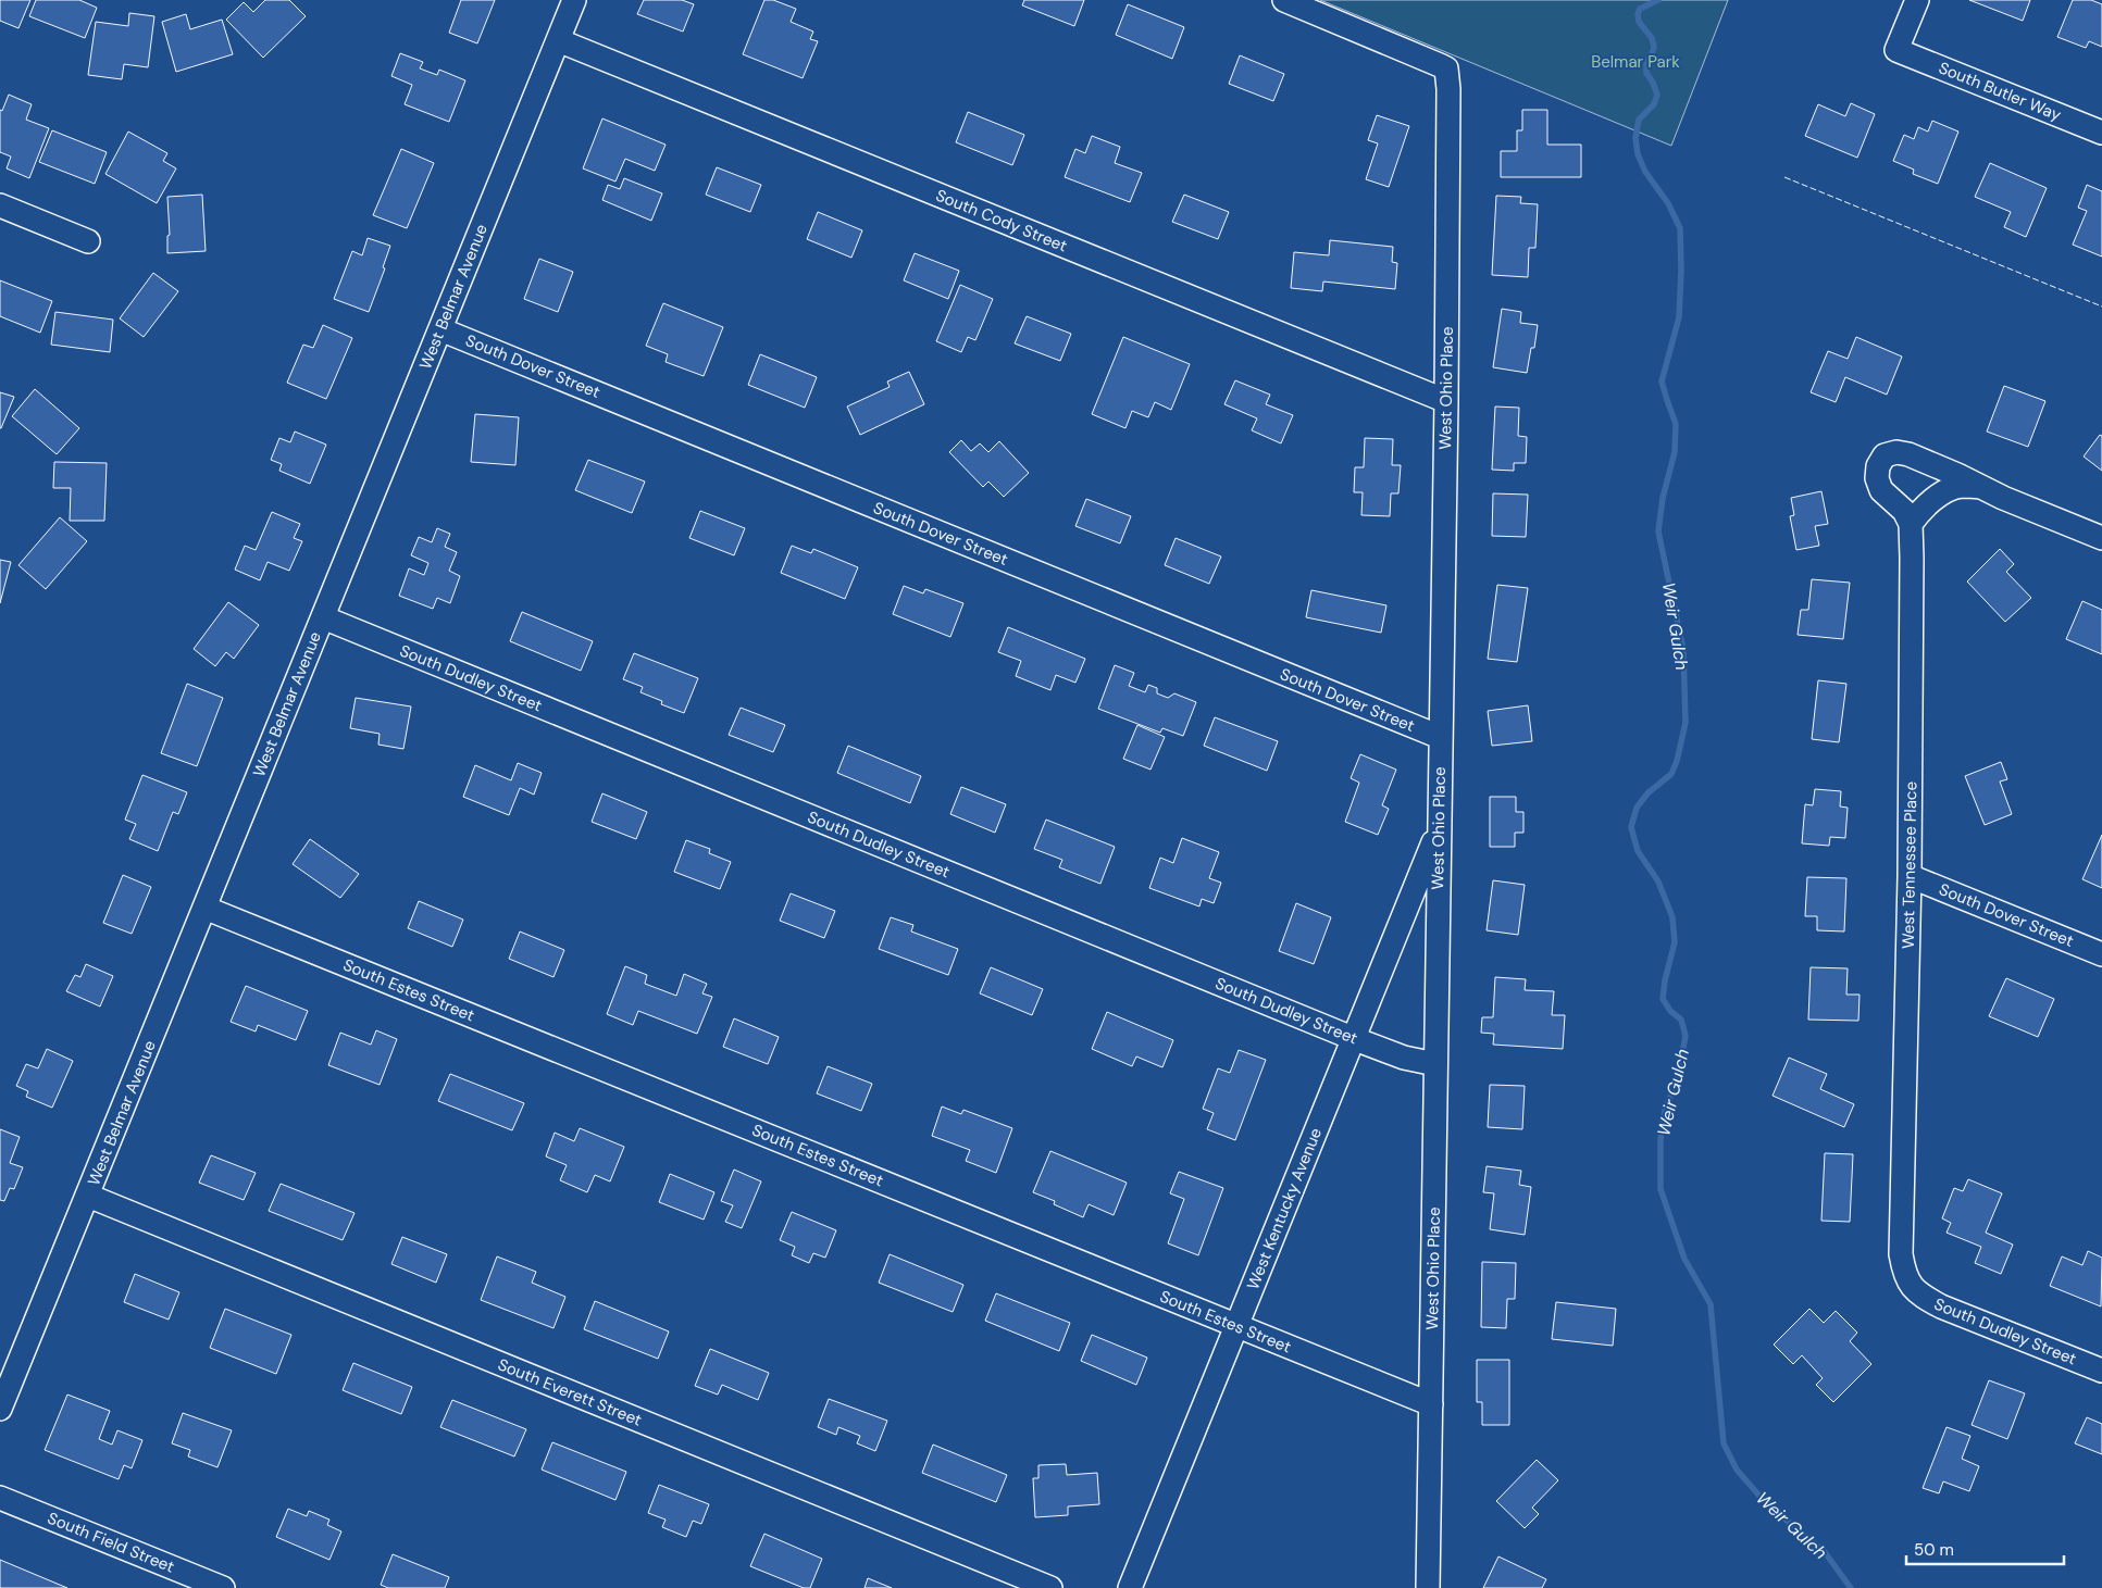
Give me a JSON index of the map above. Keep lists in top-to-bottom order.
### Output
{
  "streets": {
    "street": [
      "South Butler Way",
      "South Cody Street",
      "West Belmar Avenue",
      "South Dover Street",
      "West Ohio Place",
      "South Dudley Street",
      "West Tennessee Place",
      "South Estes Street",
      "West Kentucky Avenue",
      "South Everett Street",
      "South Field Street"
    ]
  },
  "crossings": [
    ["South Cody Street", "West Belmar Avenue"],
    ["South Cody Street", "West Ohio Place"],
    ["West Belmar Avenue", "South Dover Street"],
    ["West Belmar Avenue", "South Dudley Street"],
    ["West Belmar Avenue", "South Estes Street"],
    ["West Belmar Avenue", "South Everett Street"],
    ["South Dover Street", "West Ohio Place"],
    ["South Dover Street", "West Tennessee Place"],
    ["West Ohio Place", "South Dudley Street"],
    ["West Ohio Place", "South Estes Street"],
    ["West Ohio Place", "West Kentucky Avenue"],
    ["South Dudley Street", "West Tennessee Place"],
    ["South Dudley Street", "West Kentucky Avenue"],
    ["South Estes Street", "West Kentucky Avenue"]
  ],
  "water": ["Weir Gulch"],
  "parks": ["Belmar Park"],
  "scale_bar": "50 m"
}
